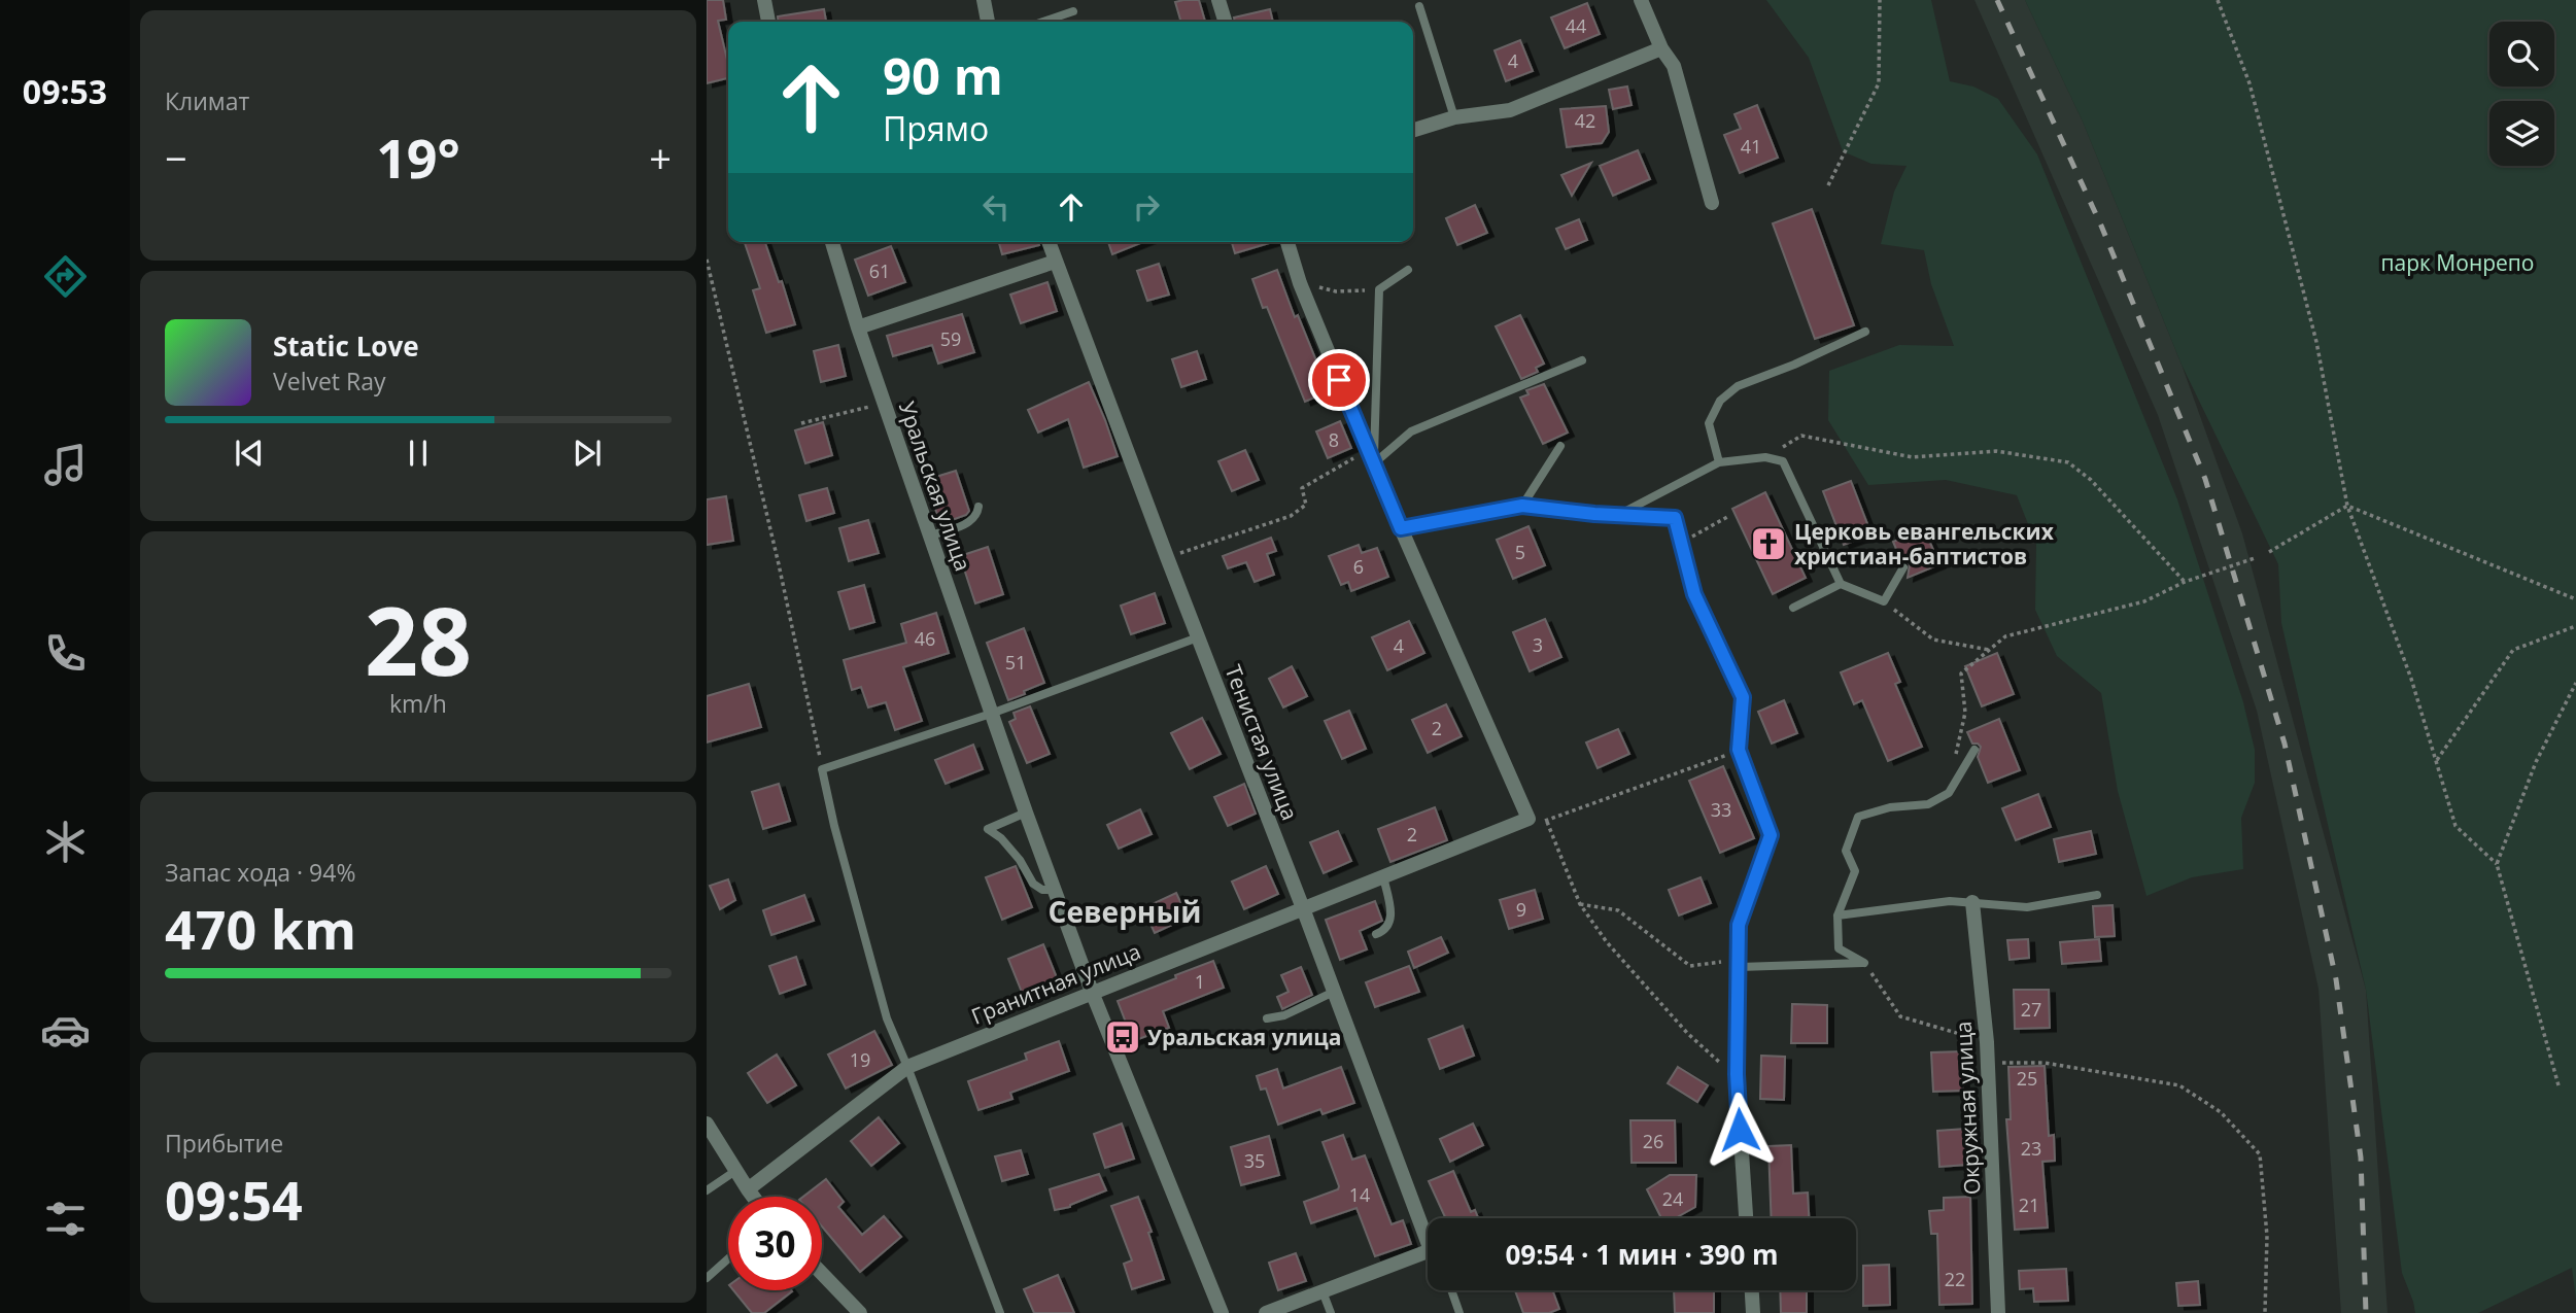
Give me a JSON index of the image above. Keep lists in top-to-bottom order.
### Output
{
  "streets": {
    "street": [
      "Уральская улица",
      "Тенистая улица",
      "Гранитная улица",
      "Окружная улица"
    ]
  },
  "crossings": [
    ["Уральская улица", "Гранитная улица"],
    ["Тенистая улица", "Гранитная улица"]
  ],
  "districts": ["Северный"],
  "parks": ["парк Монрепо"],
  "places": {
    "church": ["Церковь евангельских христиан-баптистов"],
    "bus stop": ["Уральская улица"]
  },
  "house_numbers": [
    "44",
    "4",
    "42",
    "41",
    "61",
    "59",
    "8",
    "5",
    "6",
    "46",
    "3",
    "4",
    "51",
    "2",
    "33",
    "2",
    "9",
    "1",
    "27",
    "19",
    "25",
    "26",
    "23",
    "35",
    "14",
    "24",
    "21",
    "22"
  ],
  "page": {
    "tabs": "09:53",
    "tile": [
      "Климат",
      ["28", "km/h"],
      ["Запас хода · 94%", "470 km"],
      ["Прибытие", "09:54"]
    ],
    "turn": ["90 m", "Прямо"],
    "heat": ["−", "19°", "+"],
    "song": ["Static Love", "Velvet Ray"],
    "limit": "30",
    "trip": "09:54 · 1 мин · 390 m"
  }
}
